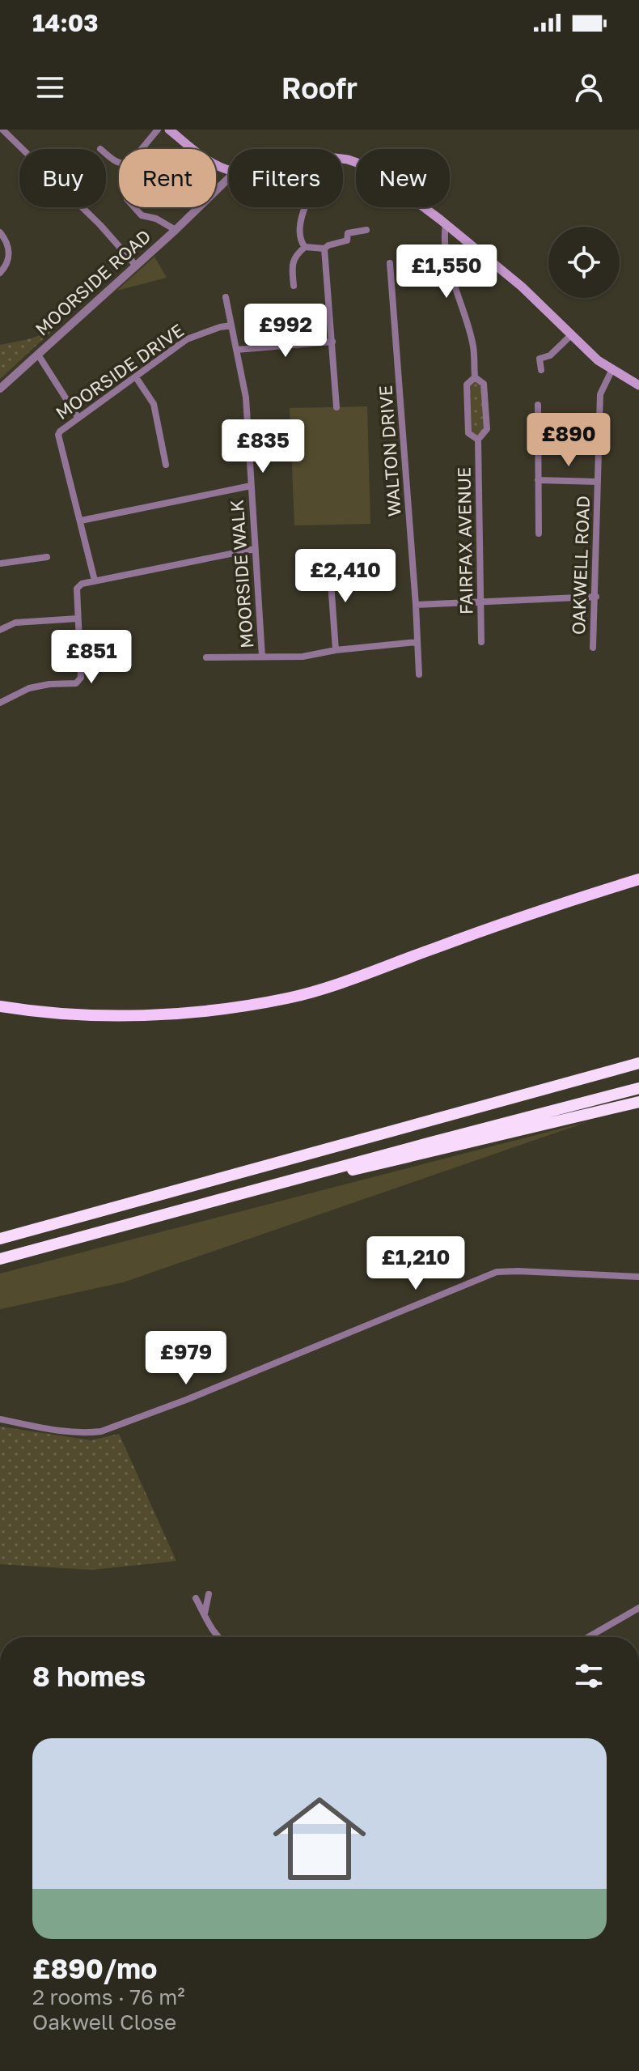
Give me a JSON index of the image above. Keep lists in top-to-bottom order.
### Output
{
  "streets": {
    "street": [
      "MOORSIDE ROAD",
      "MOORSIDE DRIVE",
      "WALTON DRIVE",
      "FAIRFAX AVENUE",
      "OAKWELL ROAD",
      "MOORSIDE WALK"
    ]
  },
  "crossings": [
    ["MOORSIDE DRIVE", "MOORSIDE WALK"]
  ],
  "page": {
    "status": "14:03",
    "header": "Roofr",
    "chip": [
      "Buy",
      "Rent",
      "Filters",
      "New"
    ],
    "price": [
      "£1,550",
      "£992",
      "£890",
      "£835",
      "£2,410",
      "£851",
      "£1,210",
      "£979"
    ],
    "heading": "8 homes",
    "list": [
      {
        "name": "£890/mo",
        "note": "2 rooms · 76 m² · Oakwell Close"
      }
    ]
  }
}
